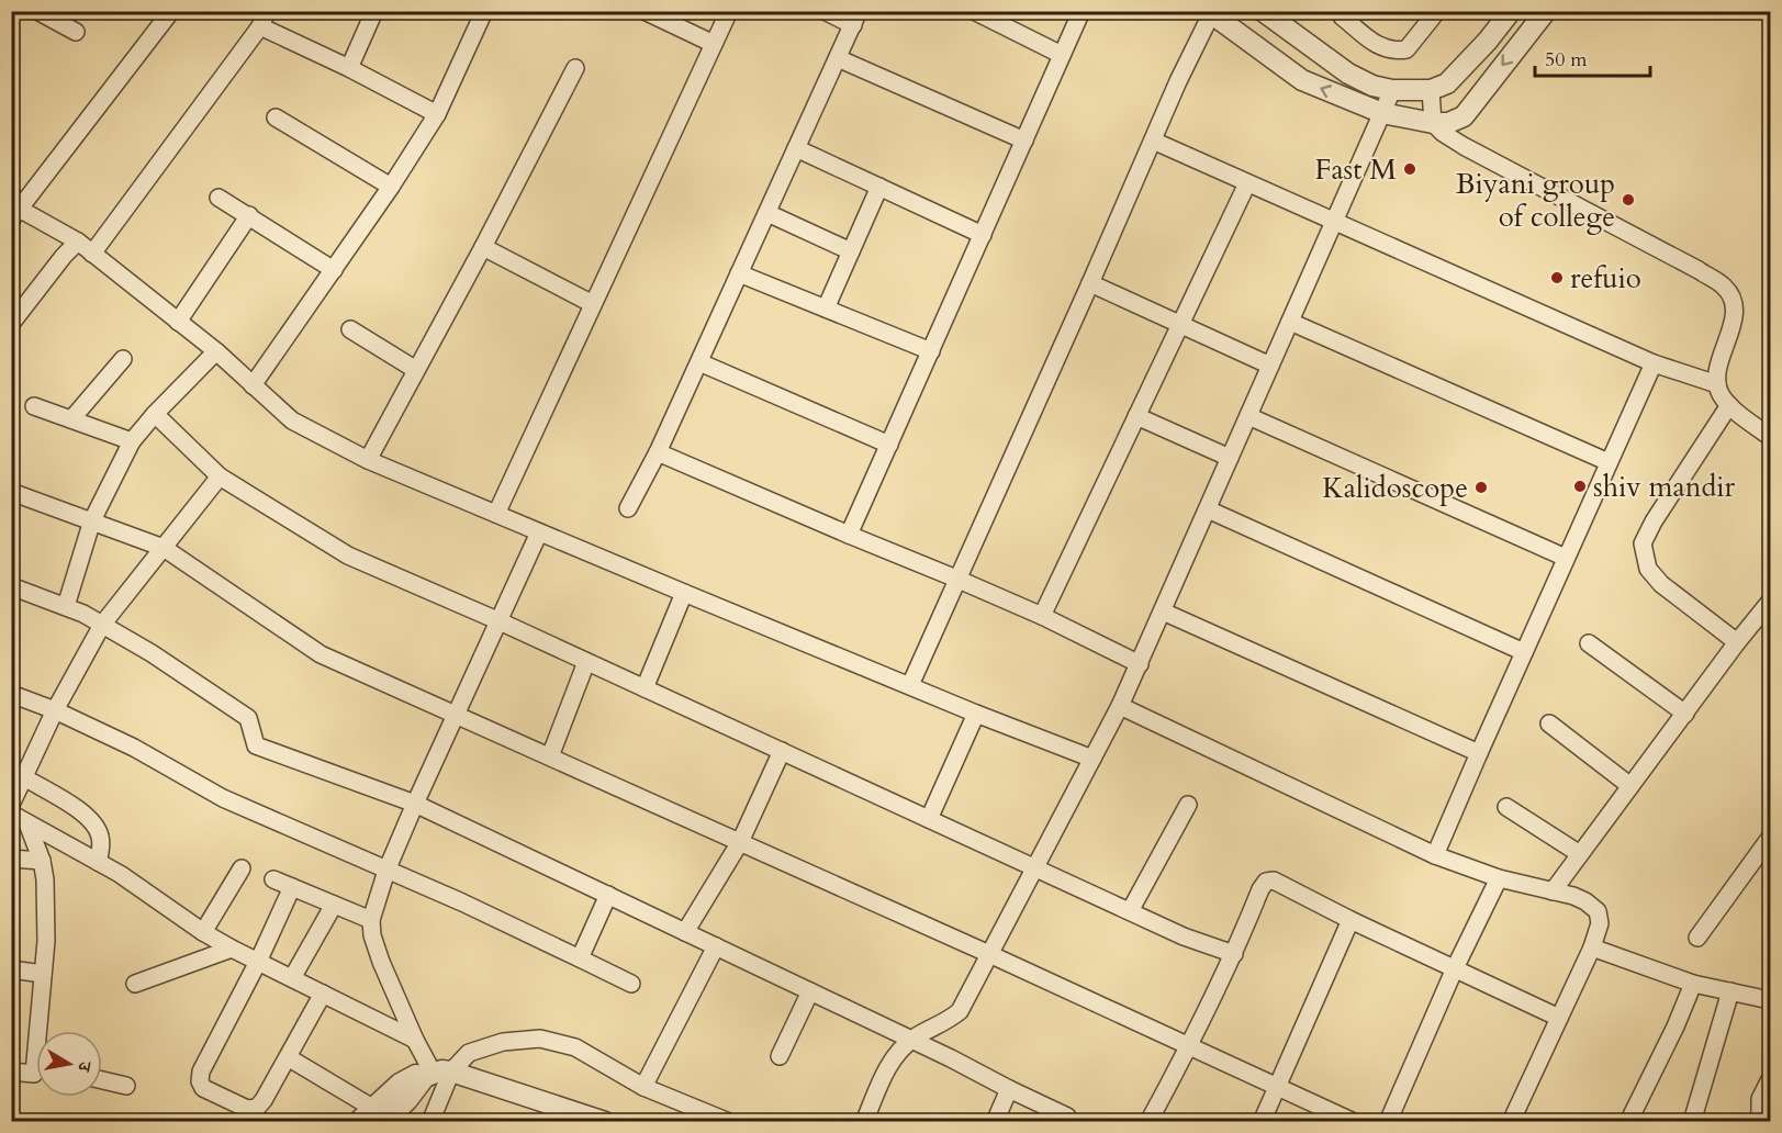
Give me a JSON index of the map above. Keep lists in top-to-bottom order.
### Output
{
  "places": [
    "Fast M",
    "Biyani group of college",
    "refuio",
    "shiv mandir",
    "Kalidoscope"
  ],
  "scale_bar": "50 m",
  "north": "right"
}
